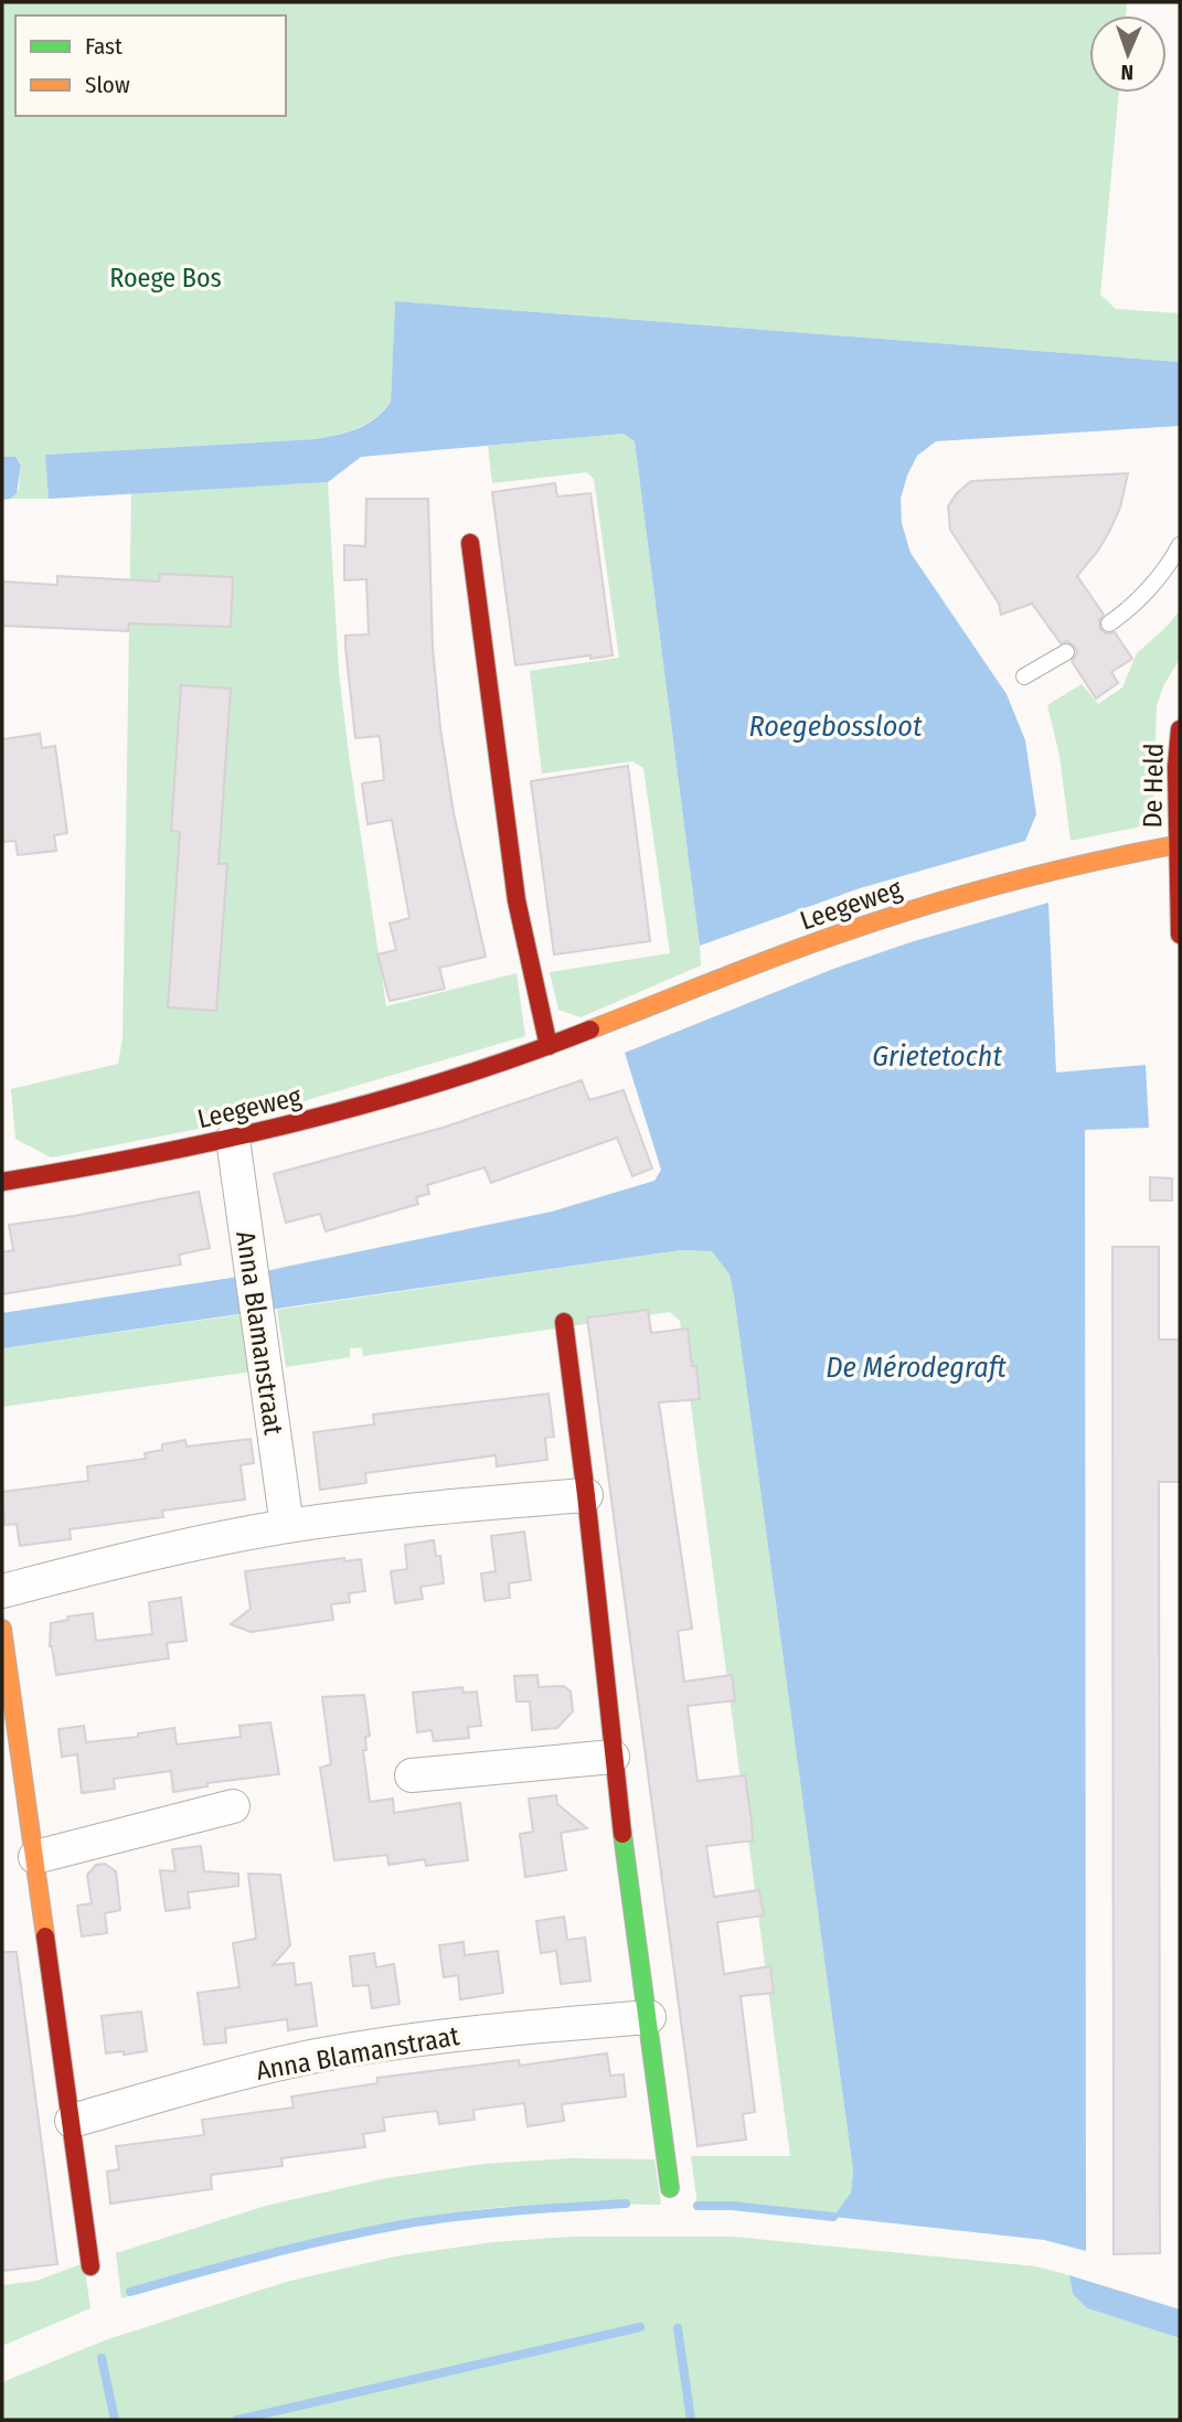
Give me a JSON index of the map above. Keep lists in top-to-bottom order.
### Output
{
  "streets": {
    "street": ["De Held", "Leegeweg", "Anna Blamanstraat"]
  },
  "crossings": [
    ["De Held", "Leegeweg"],
    ["Leegeweg", "Anna Blamanstraat"]
  ],
  "water": ["Roegebossloot", "Grietetocht", "De Mérodegraft"],
  "parks": ["Roege Bos"],
  "legend": ["Fast", "Slow"],
  "north": "bottom"
}
